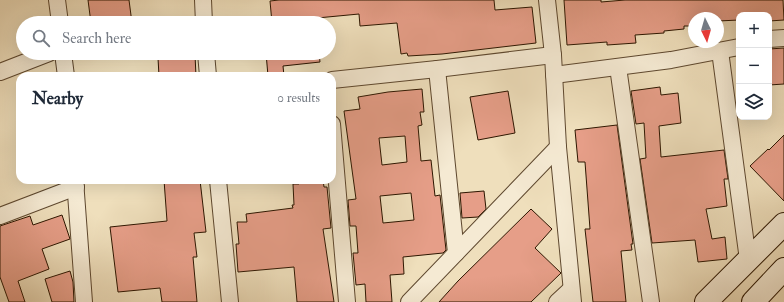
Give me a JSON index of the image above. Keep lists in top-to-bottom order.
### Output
{
  "north": "bottom",
  "page": {
    "map_buttons": ["+", "−"],
    "search": "Search here",
    "heading": ["Nearby", "0 results"]
  }
}
